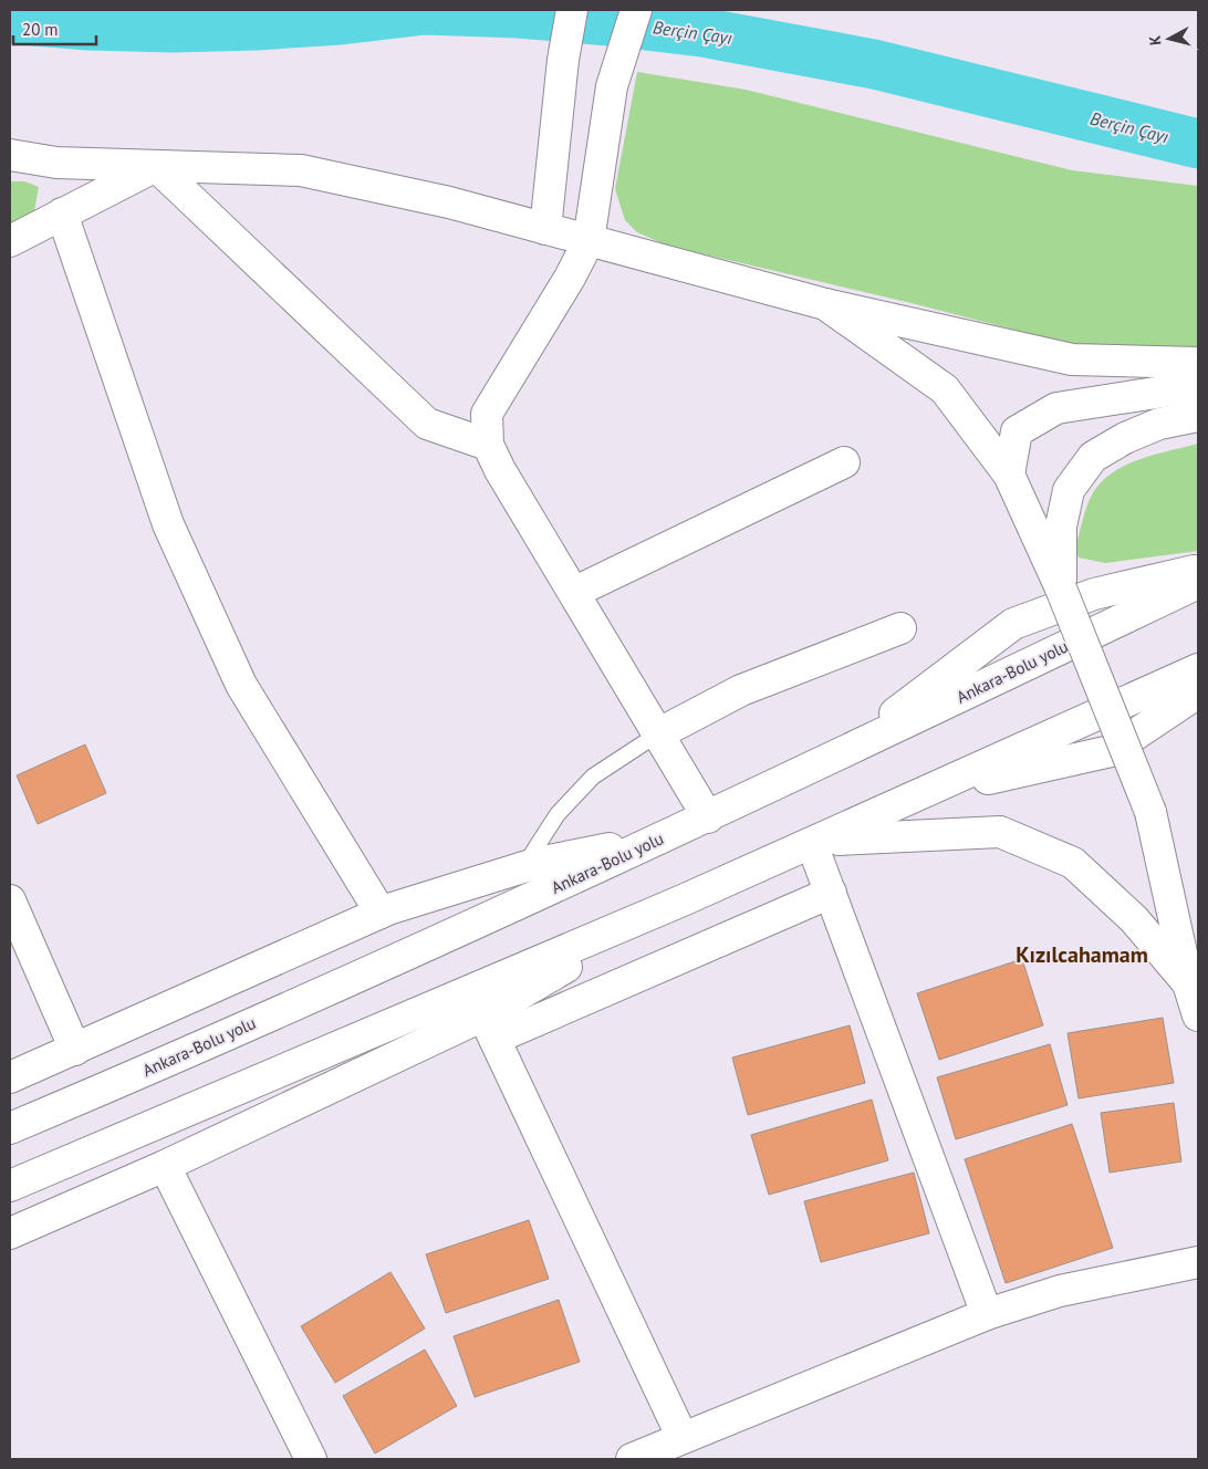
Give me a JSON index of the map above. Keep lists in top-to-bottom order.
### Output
{
  "streets": {
    "main road": ["Ankara-Bolu yolu"]
  },
  "districts": ["Kızılcahamam"],
  "water": ["Berçin Çayı"],
  "scale_bar": "20 m",
  "north": "left"
}
